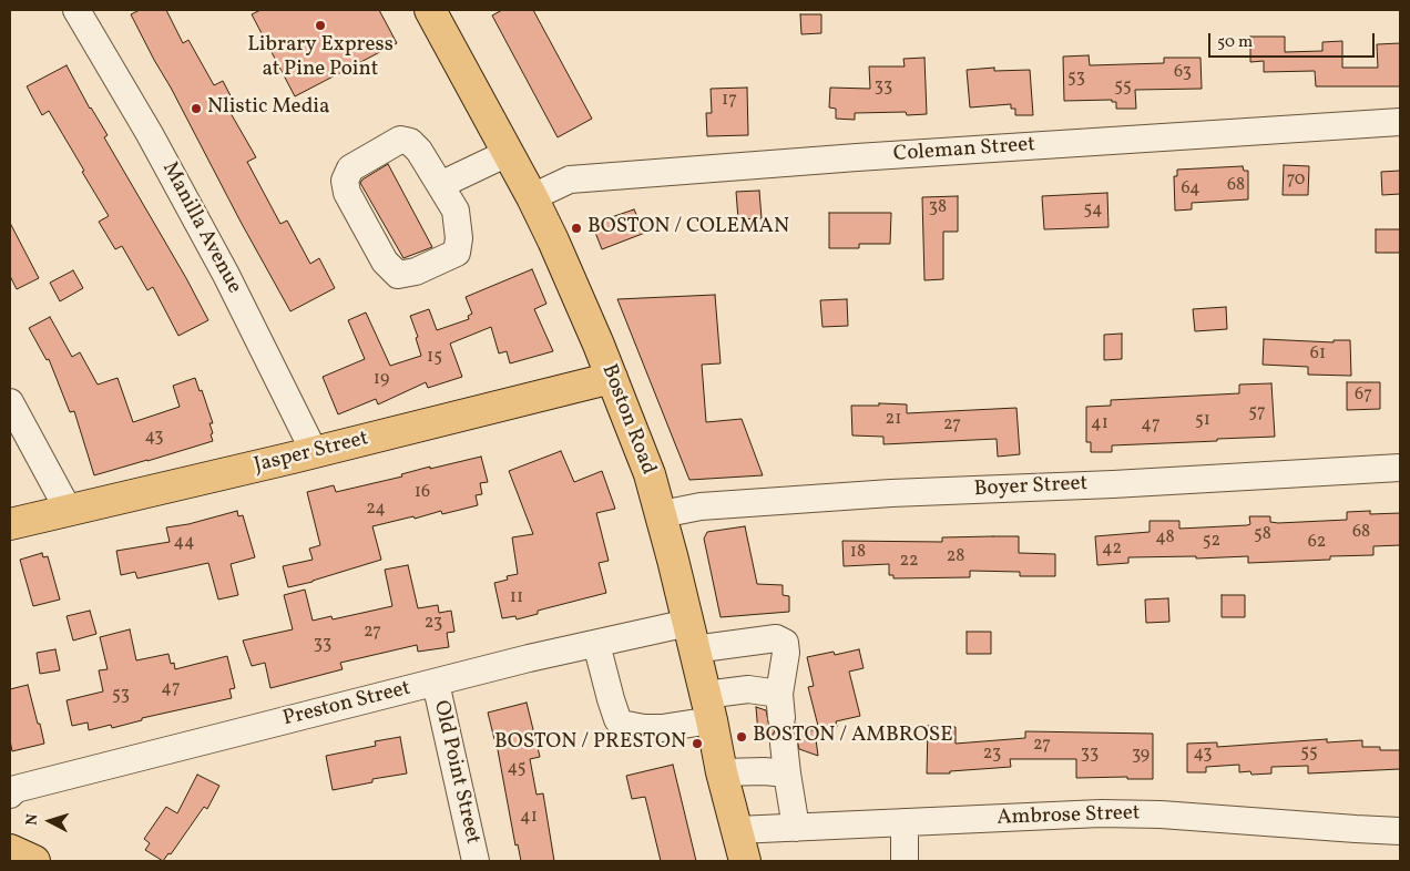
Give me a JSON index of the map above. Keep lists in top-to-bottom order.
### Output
{
  "streets": {
    "main road": ["Boston Road", "Jasper Street"],
    "street": [
      "Coleman Street",
      "Manilla Avenue",
      "Boyer Street",
      "Preston Street",
      "Old Point Street",
      "Ambrose Street"
    ]
  },
  "crossings": [
    ["Coleman Street", "Boston Road"],
    ["Manilla Avenue", "Jasper Street"],
    ["Boston Road", "Jasper Street"],
    ["Boston Road", "Boyer Street"],
    ["Boston Road", "Preston Street"],
    ["Boston Road", "Ambrose Street"],
    ["Preston Street", "Old Point Street"]
  ],
  "places": [
    "Library Express at Pine Point",
    "Nlistic Media",
    "BOSTON / COLEMAN",
    "BOSTON / AMBROSE",
    "BOSTON / PRESTON"
  ],
  "house_numbers": [
    "63",
    "53",
    "33",
    "55",
    "17",
    "70",
    "68",
    "64",
    "38",
    "54",
    "61",
    "15",
    "19",
    "67",
    "57",
    "21",
    "51",
    "41",
    "27",
    "47",
    "43",
    "16",
    "24",
    "68",
    "58",
    "48",
    "52",
    "44",
    "62",
    "42",
    "18",
    "28",
    "22",
    "11",
    "23",
    "27",
    "33",
    "47",
    "53",
    "27",
    "55",
    "23",
    "33",
    "43",
    "39",
    "45",
    "41"
  ],
  "scale_bar": "50 m",
  "north": "left"
}
